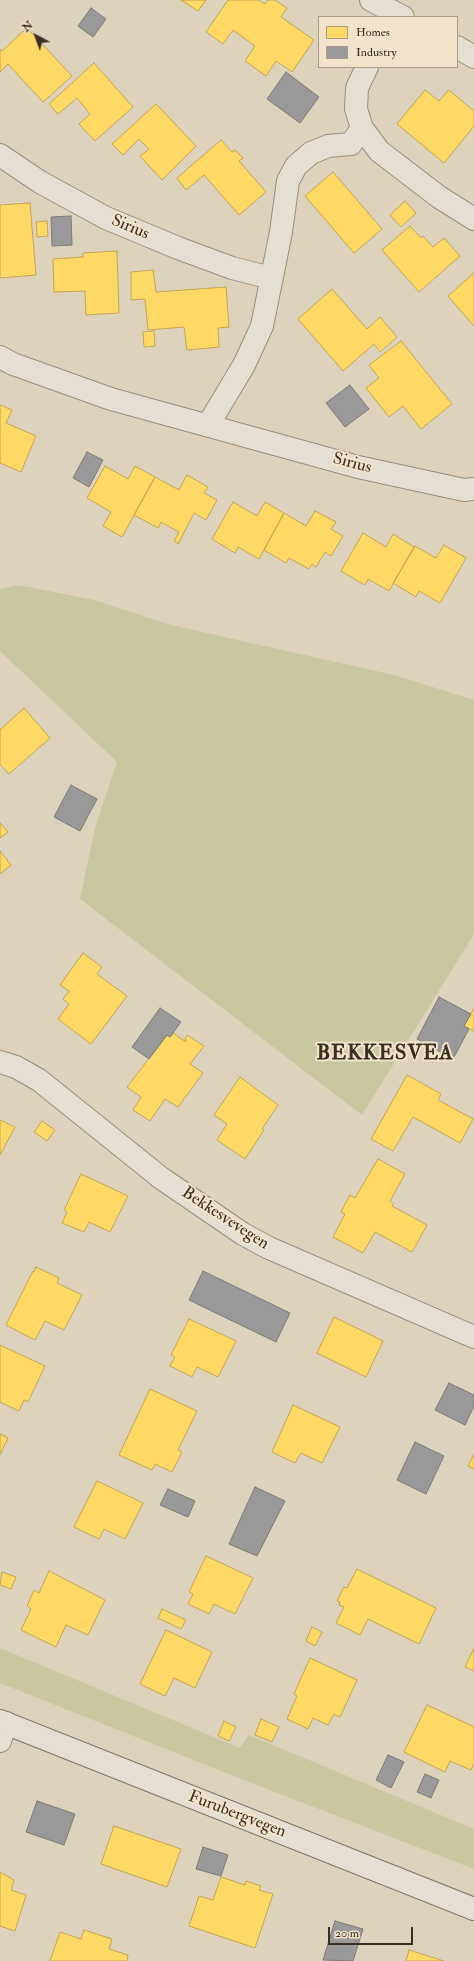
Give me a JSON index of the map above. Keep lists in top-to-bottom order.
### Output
{
  "streets": {
    "street": ["Sirius", "Bekkesvevegen", "Furubergvegen"]
  },
  "districts": ["BEKKESVEA"],
  "legend": ["Homes", "Industry"],
  "scale_bar": "20 m",
  "north": "top left"
}
